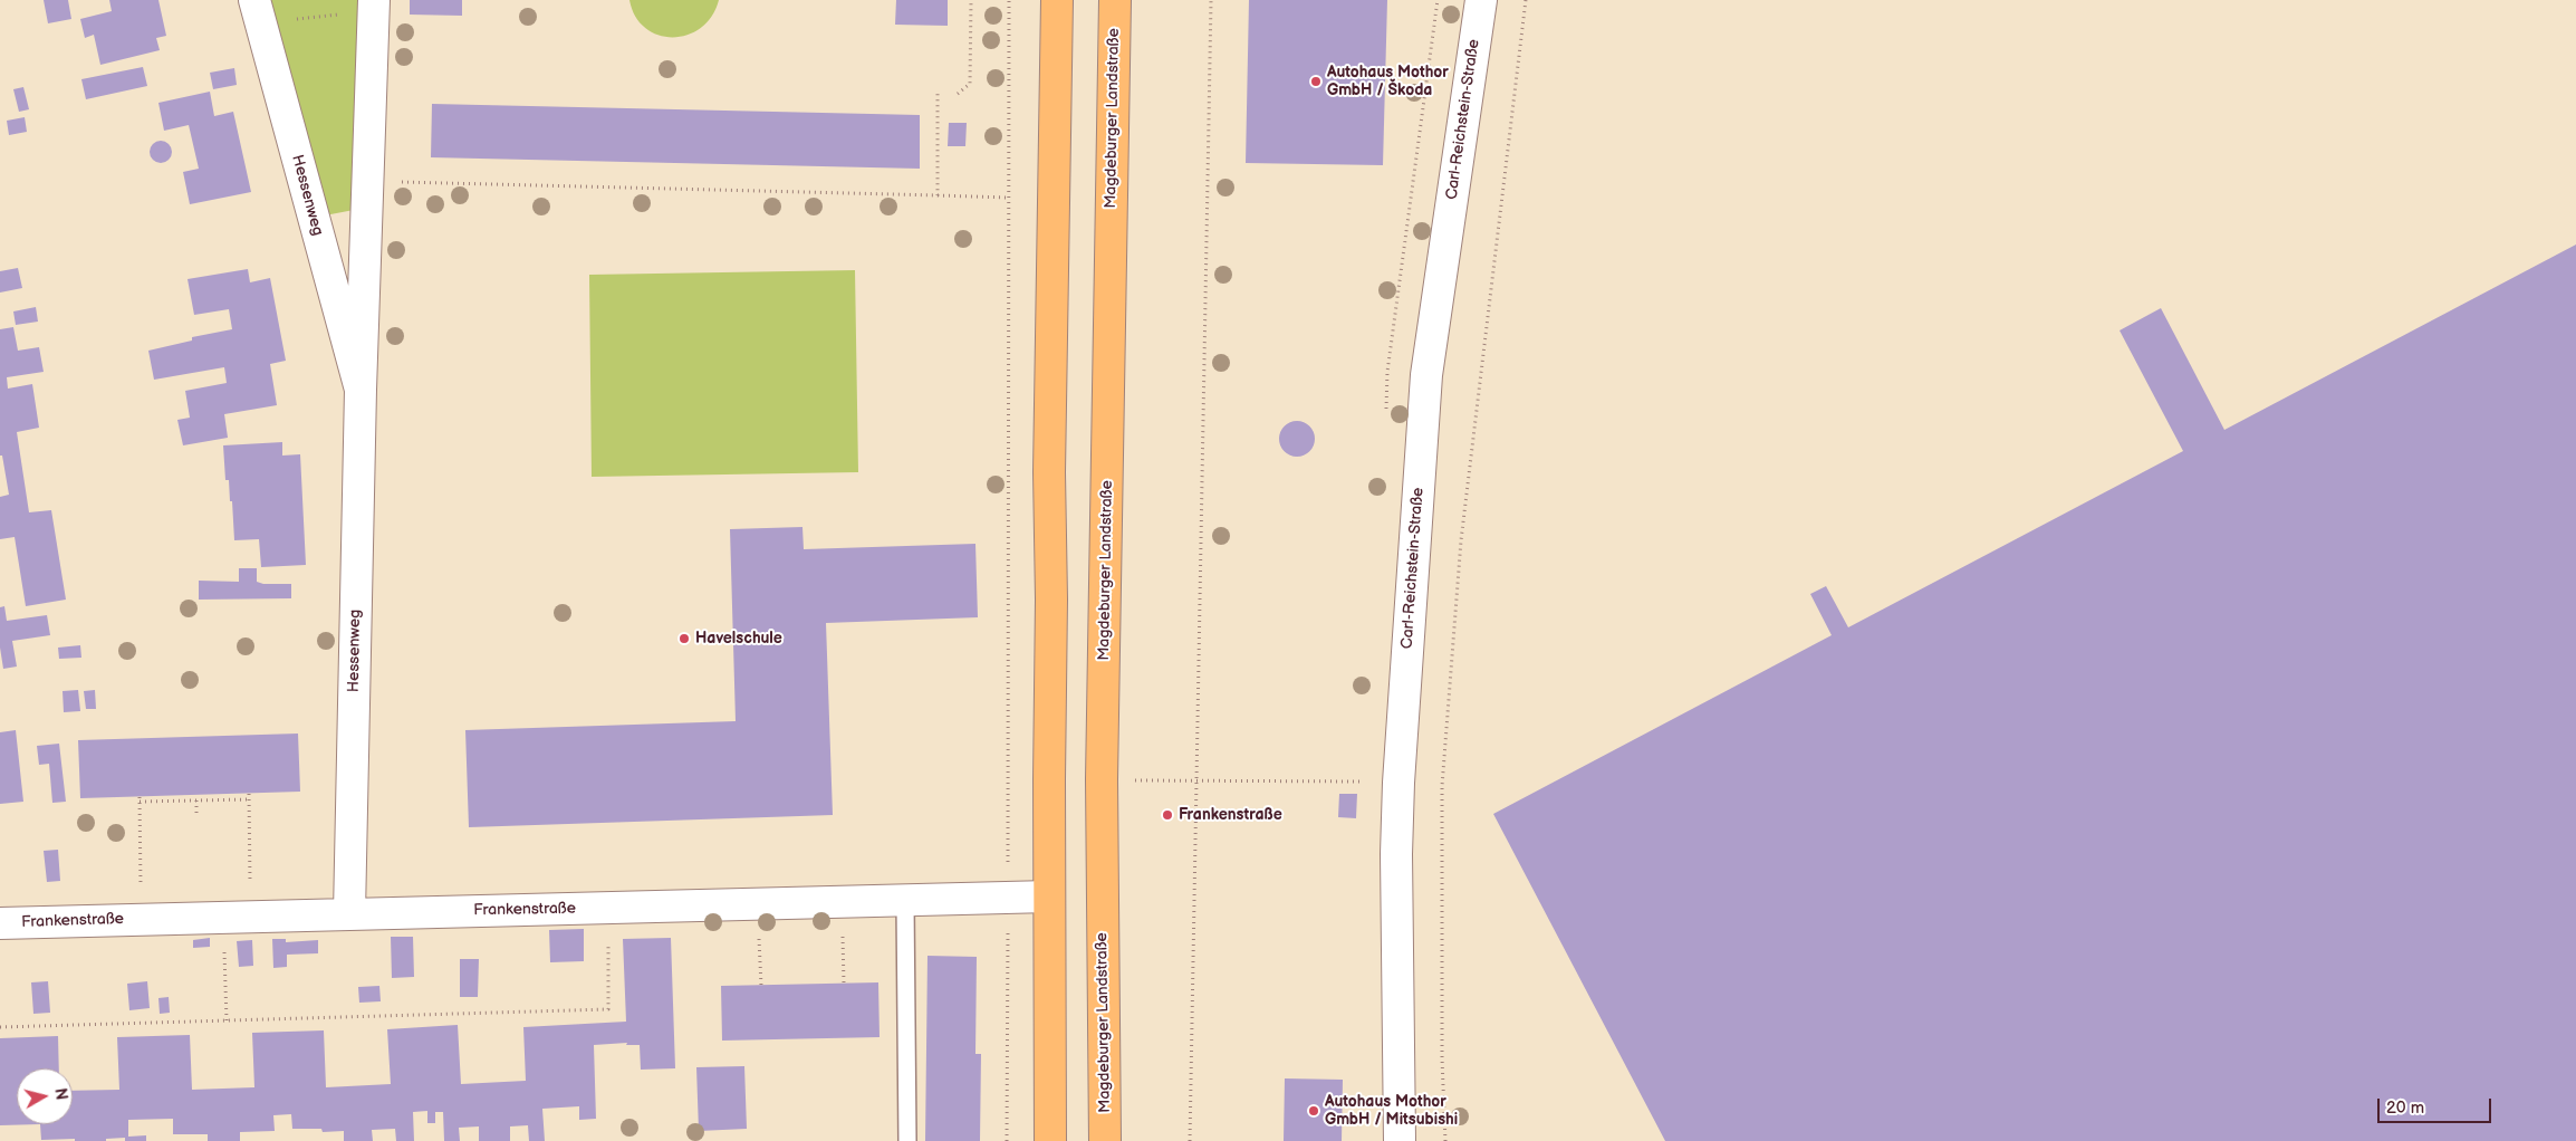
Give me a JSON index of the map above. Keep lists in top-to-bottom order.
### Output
{
  "streets": {
    "main road": ["Magdeburger Landstraße"],
    "street": ["Carl-Reichstein-Straße", "Hessenweg", "Frankenstraße"]
  },
  "crossings": [
    ["Hessenweg", "Frankenstraße"]
  ],
  "places": [
    "Autohaus Mothor GmbH / Škoda",
    "Havelschule",
    "Frankenstraße",
    "Autohaus Mothor GmbH / Mitsubishi"
  ],
  "scale_bar": "20 m",
  "north": "right"
}
